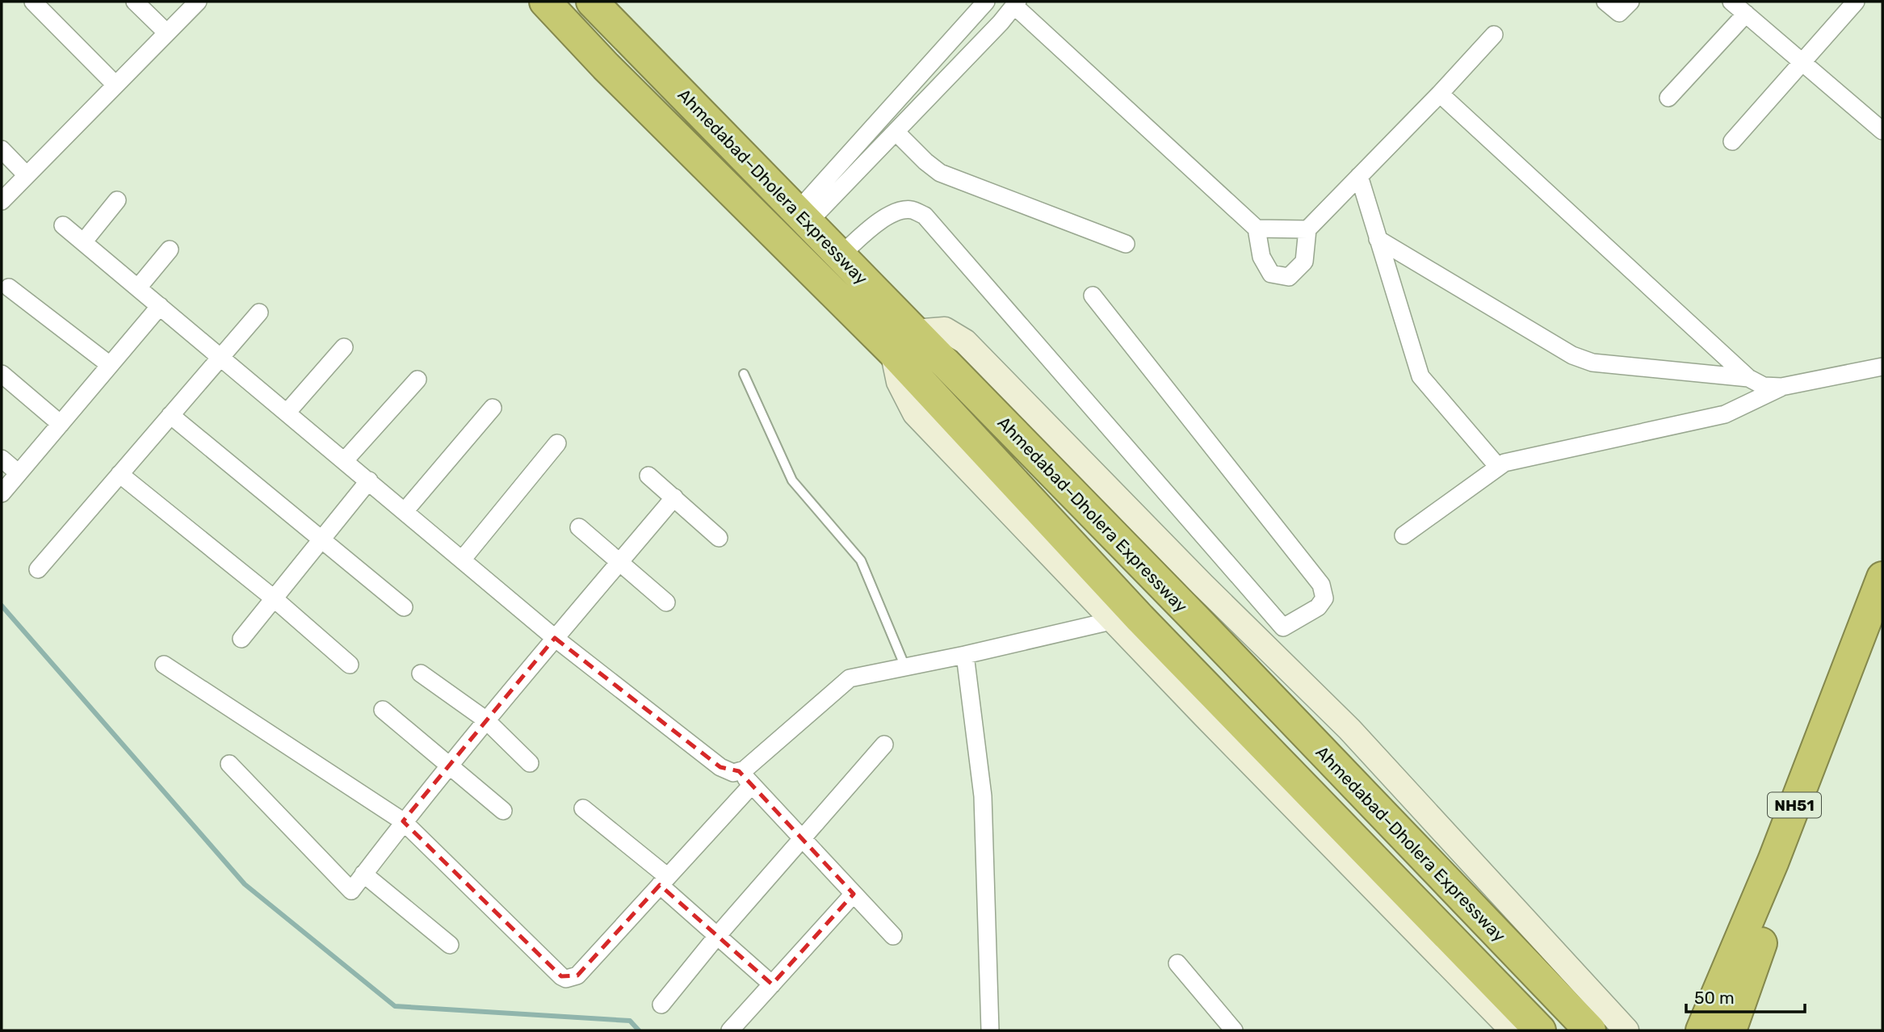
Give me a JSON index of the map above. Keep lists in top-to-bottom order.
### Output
{
  "streets": {
    "highway": ["Ahmedabad–Dholera Expressway", "NH51"]
  },
  "scale_bar": "50 m"
}
